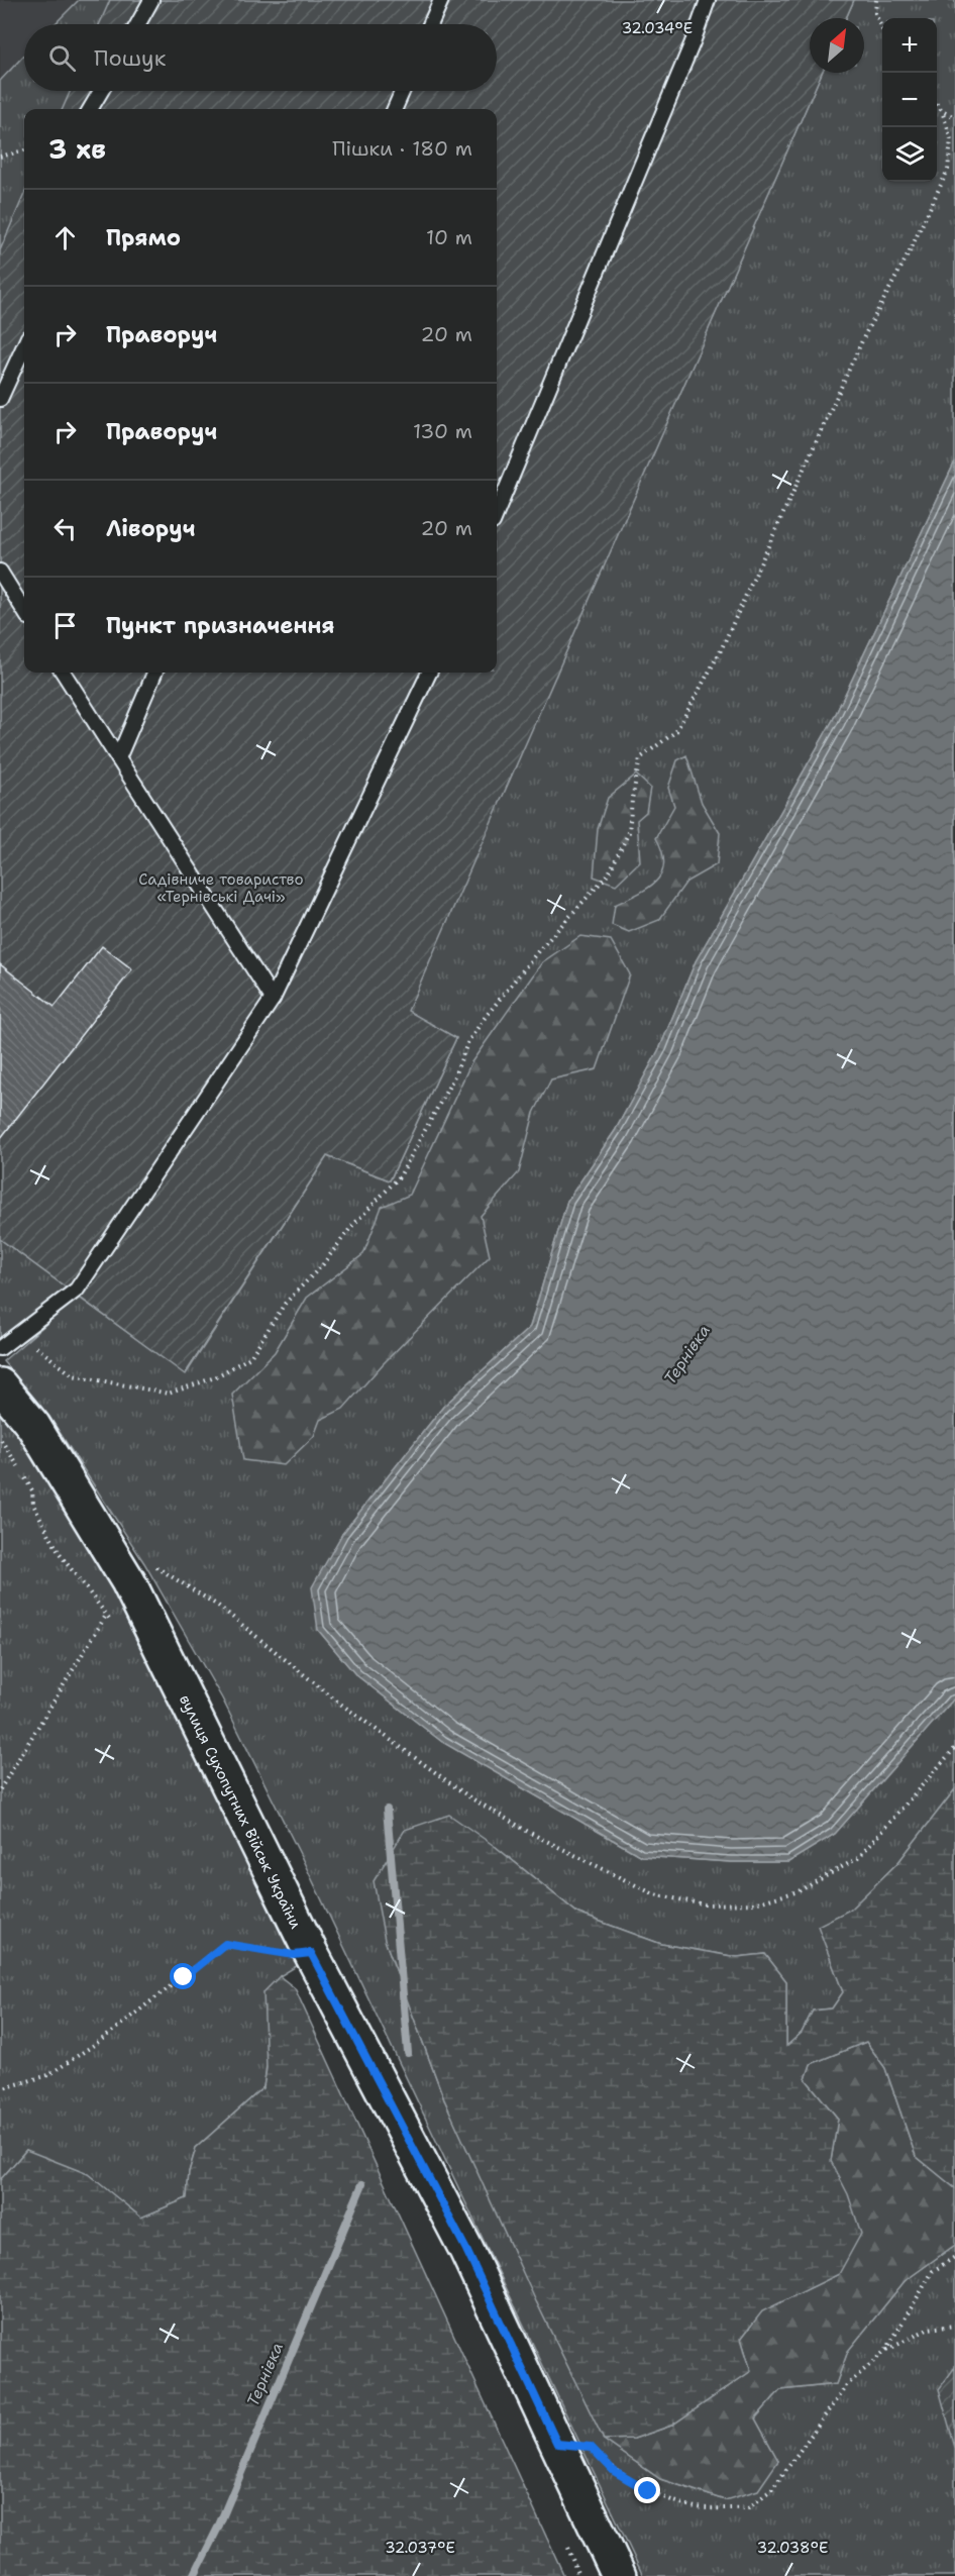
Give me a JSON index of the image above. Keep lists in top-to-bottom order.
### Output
{
  "streets": {
    "street": ["вулиця Сухопутних Військ України"]
  },
  "water": ["Тернівка"],
  "parks": ["Садівниче товариство «Тернівські Дачі»"],
  "north": "top right",
  "page": {
    "map_buttons": ["+", "−"],
    "search": "Пошук",
    "heading": ["3 хв", "Пішки · 180 m"],
    "list": [
      ["Прямо", "10 m"],
      ["Праворуч", "20 m"],
      ["Праворуч", "130 m"],
      ["Ліворуч", "20 m"],
      "Пункт призначення"
    ]
  },
  "coordinates": ["32.034°E", "32.037°E", "32.038°E"]
}
